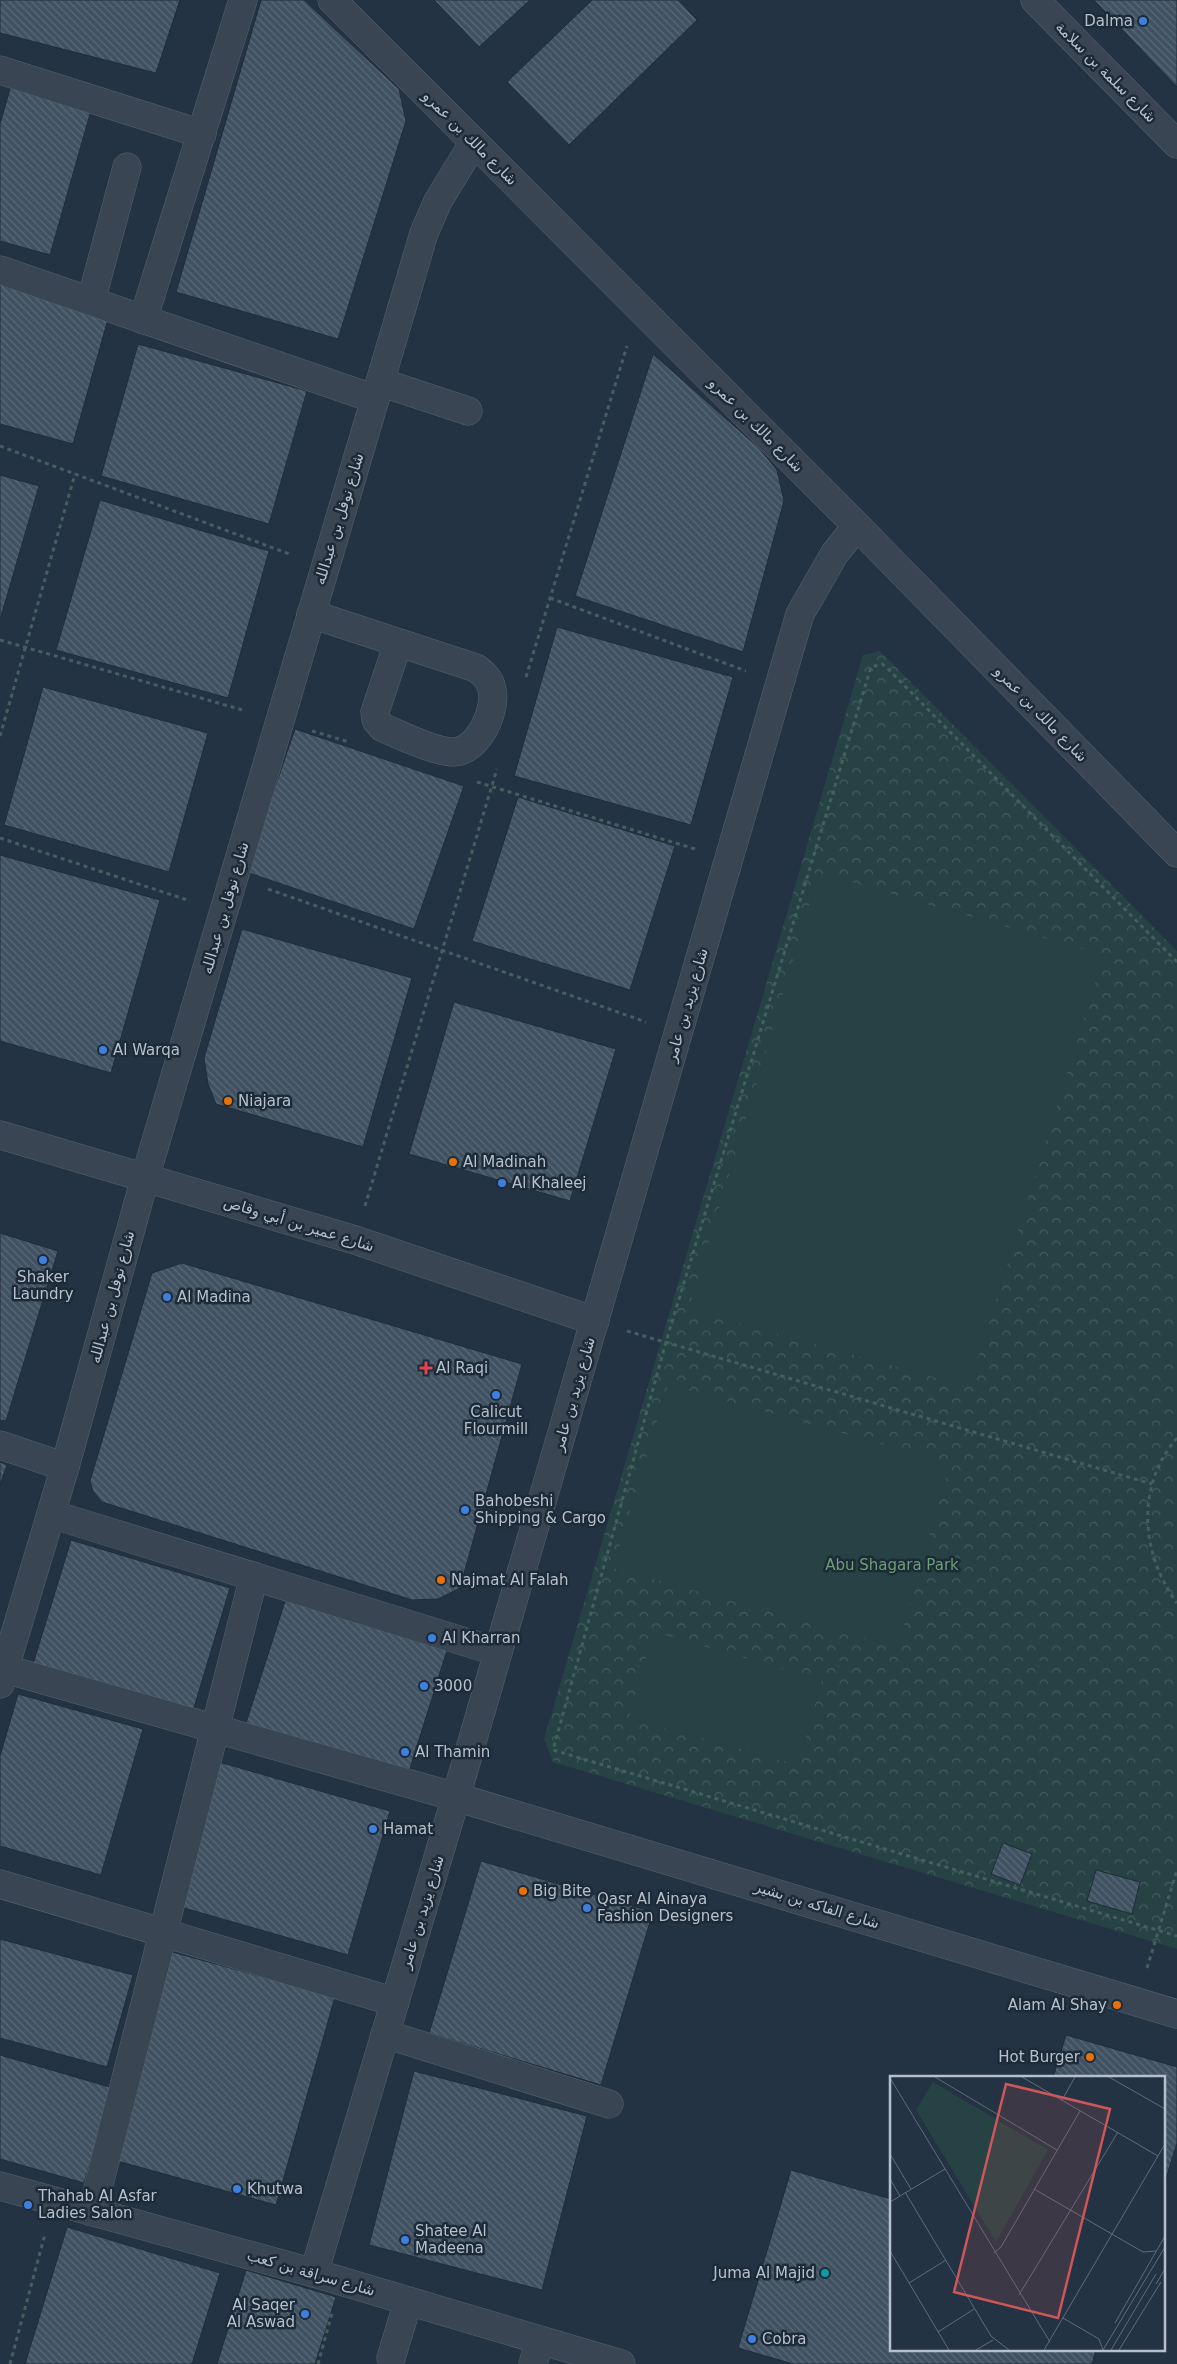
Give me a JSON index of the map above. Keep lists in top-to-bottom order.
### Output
{
  "streets": {
    "street": [
      "شارع سلمة بن سلامة",
      "شارع مالك بن عمرو",
      "شارع نوفل بن عبدالله",
      "شارع يزيد بن عامر",
      "شارع عمير بن أبي وقاص",
      "شارع الفاكه بن بشير",
      "شارع سراقة بن كعب"
    ]
  },
  "crossings": [
    ["شارع مالك بن عمرو", "شارع نوفل بن عبدالله"],
    ["شارع مالك بن عمرو", "شارع يزيد بن عامر"],
    ["شارع نوفل بن عبدالله", "شارع عمير بن أبي وقاص"],
    ["شارع نوفل بن عبدالله", "شارع الفاكه بن بشير"],
    ["شارع يزيد بن عامر", "شارع عمير بن أبي وقاص"],
    ["شارع يزيد بن عامر", "شارع الفاكه بن بشير"],
    ["شارع يزيد بن عامر", "شارع سراقة بن كعب"]
  ],
  "parks": ["Abu Shagara Park"],
  "places": {
    "other": [
      "Dalma",
      "Al Warqa",
      "Niajara",
      "Al Madinah",
      "Al Khaleej",
      "Shaker Laundry",
      "Al Madina",
      "Calicut Flourmill",
      "Bahobeshi Shipping & Cargo",
      "Najmat Al Falah",
      "Al Kharran",
      "3000",
      "Al Thamin",
      "Hamat",
      "Big Bite",
      "Qasr Al Ainaya Fashion Designers",
      "Alam Al Shay",
      "Hot Burger",
      "Khutwa",
      "Thahab Al Asfar Ladies Salon",
      "Shatee Al Madeena",
      "Juma Al Majid",
      "Al Saqer Al Aswad",
      "Cobra"
    ],
    "health": ["Al Raqi"]
  }
}
